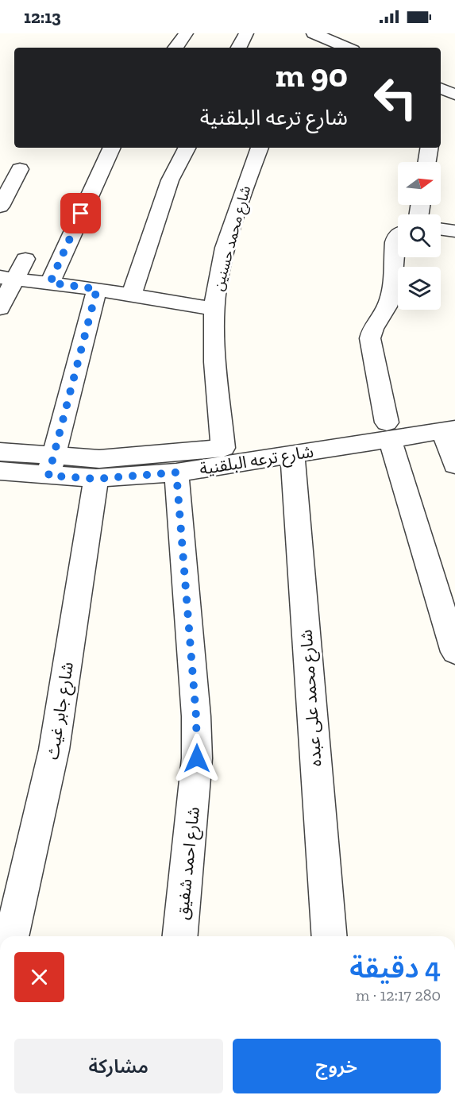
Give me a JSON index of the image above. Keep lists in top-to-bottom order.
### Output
{
  "streets": {
    "street": [
      "شارع محمد حسنين",
      "شارع ترعه البلقنية",
      "شارع محمد على عبده",
      "شارع جابر غيث",
      "شارع احمد شفيق"
    ]
  },
  "crossings": [
    ["شارع محمد حسنين", "شارع ترعه البلقنية"],
    ["شارع ترعه البلقنية", "شارع محمد على عبده"],
    ["شارع ترعه البلقنية", "شارع جابر غيث"],
    ["شارع ترعه البلقنية", "شارع احمد شفيق"]
  ],
  "north": "right",
  "page": {
    "status": "12:13",
    "turn": ["90 m", "شارع ترعه البلقنية"],
    "heading": ["4 دقيقة", "280 m · 12:17"],
    "buttons": ["خروج", "مشاركة"]
  }
}
